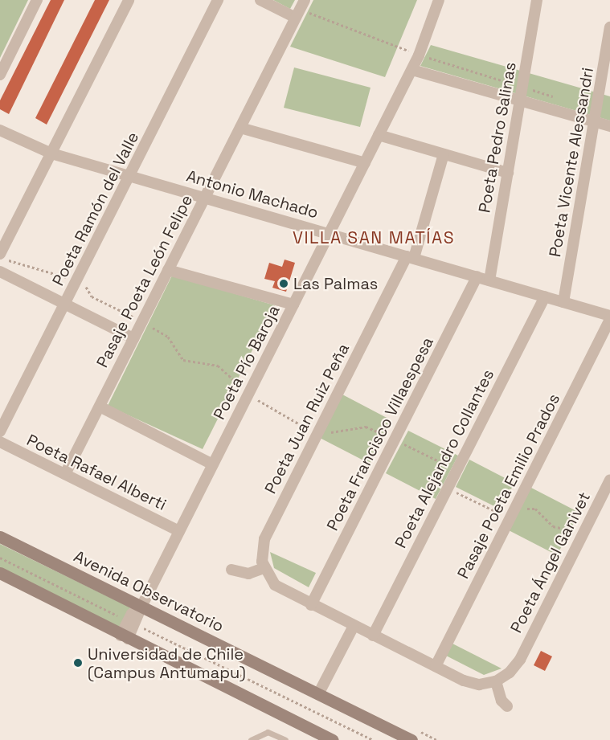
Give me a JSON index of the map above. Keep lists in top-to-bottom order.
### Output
{
  "streets": {
    "main road": ["Avenida Observatorio"],
    "street": [
      "Poeta Pedro Salinas",
      "Poeta Vicente Alessandri",
      "Antonio Machado",
      "Poeta Ramón del Valle",
      "Pasaje Poeta León Felipe",
      "Poeta Pío Baroja",
      "Poeta Juan Ruiz Peña",
      "Poeta Francisco Villaespesa",
      "Poeta Alejandro Collantes",
      "Poeta Rafael Alberti",
      "Pasaje Poeta Emilio Prados",
      "Poeta Ángel Ganivet"
    ]
  },
  "crossings": [
    ["Poeta Pedro Salinas", "Antonio Machado"],
    ["Poeta Vicente Alessandri", "Antonio Machado"],
    ["Antonio Machado", "Poeta Ramón del Valle"],
    ["Antonio Machado", "Pasaje Poeta León Felipe"],
    ["Antonio Machado", "Poeta Pío Baroja"],
    ["Antonio Machado", "Poeta Juan Ruiz Peña"],
    ["Antonio Machado", "Poeta Francisco Villaespesa"],
    ["Antonio Machado", "Poeta Alejandro Collantes"],
    ["Pasaje Poeta León Felipe", "Poeta Rafael Alberti"],
    ["Poeta Pío Baroja", "Poeta Rafael Alberti"],
    ["Poeta Pío Baroja", "Avenida Observatorio"]
  ],
  "districts": ["VILLA SAN MATÍAS"],
  "places": ["Las Palmas", "Universidad de Chile (Campus Antumapu)"]
}
